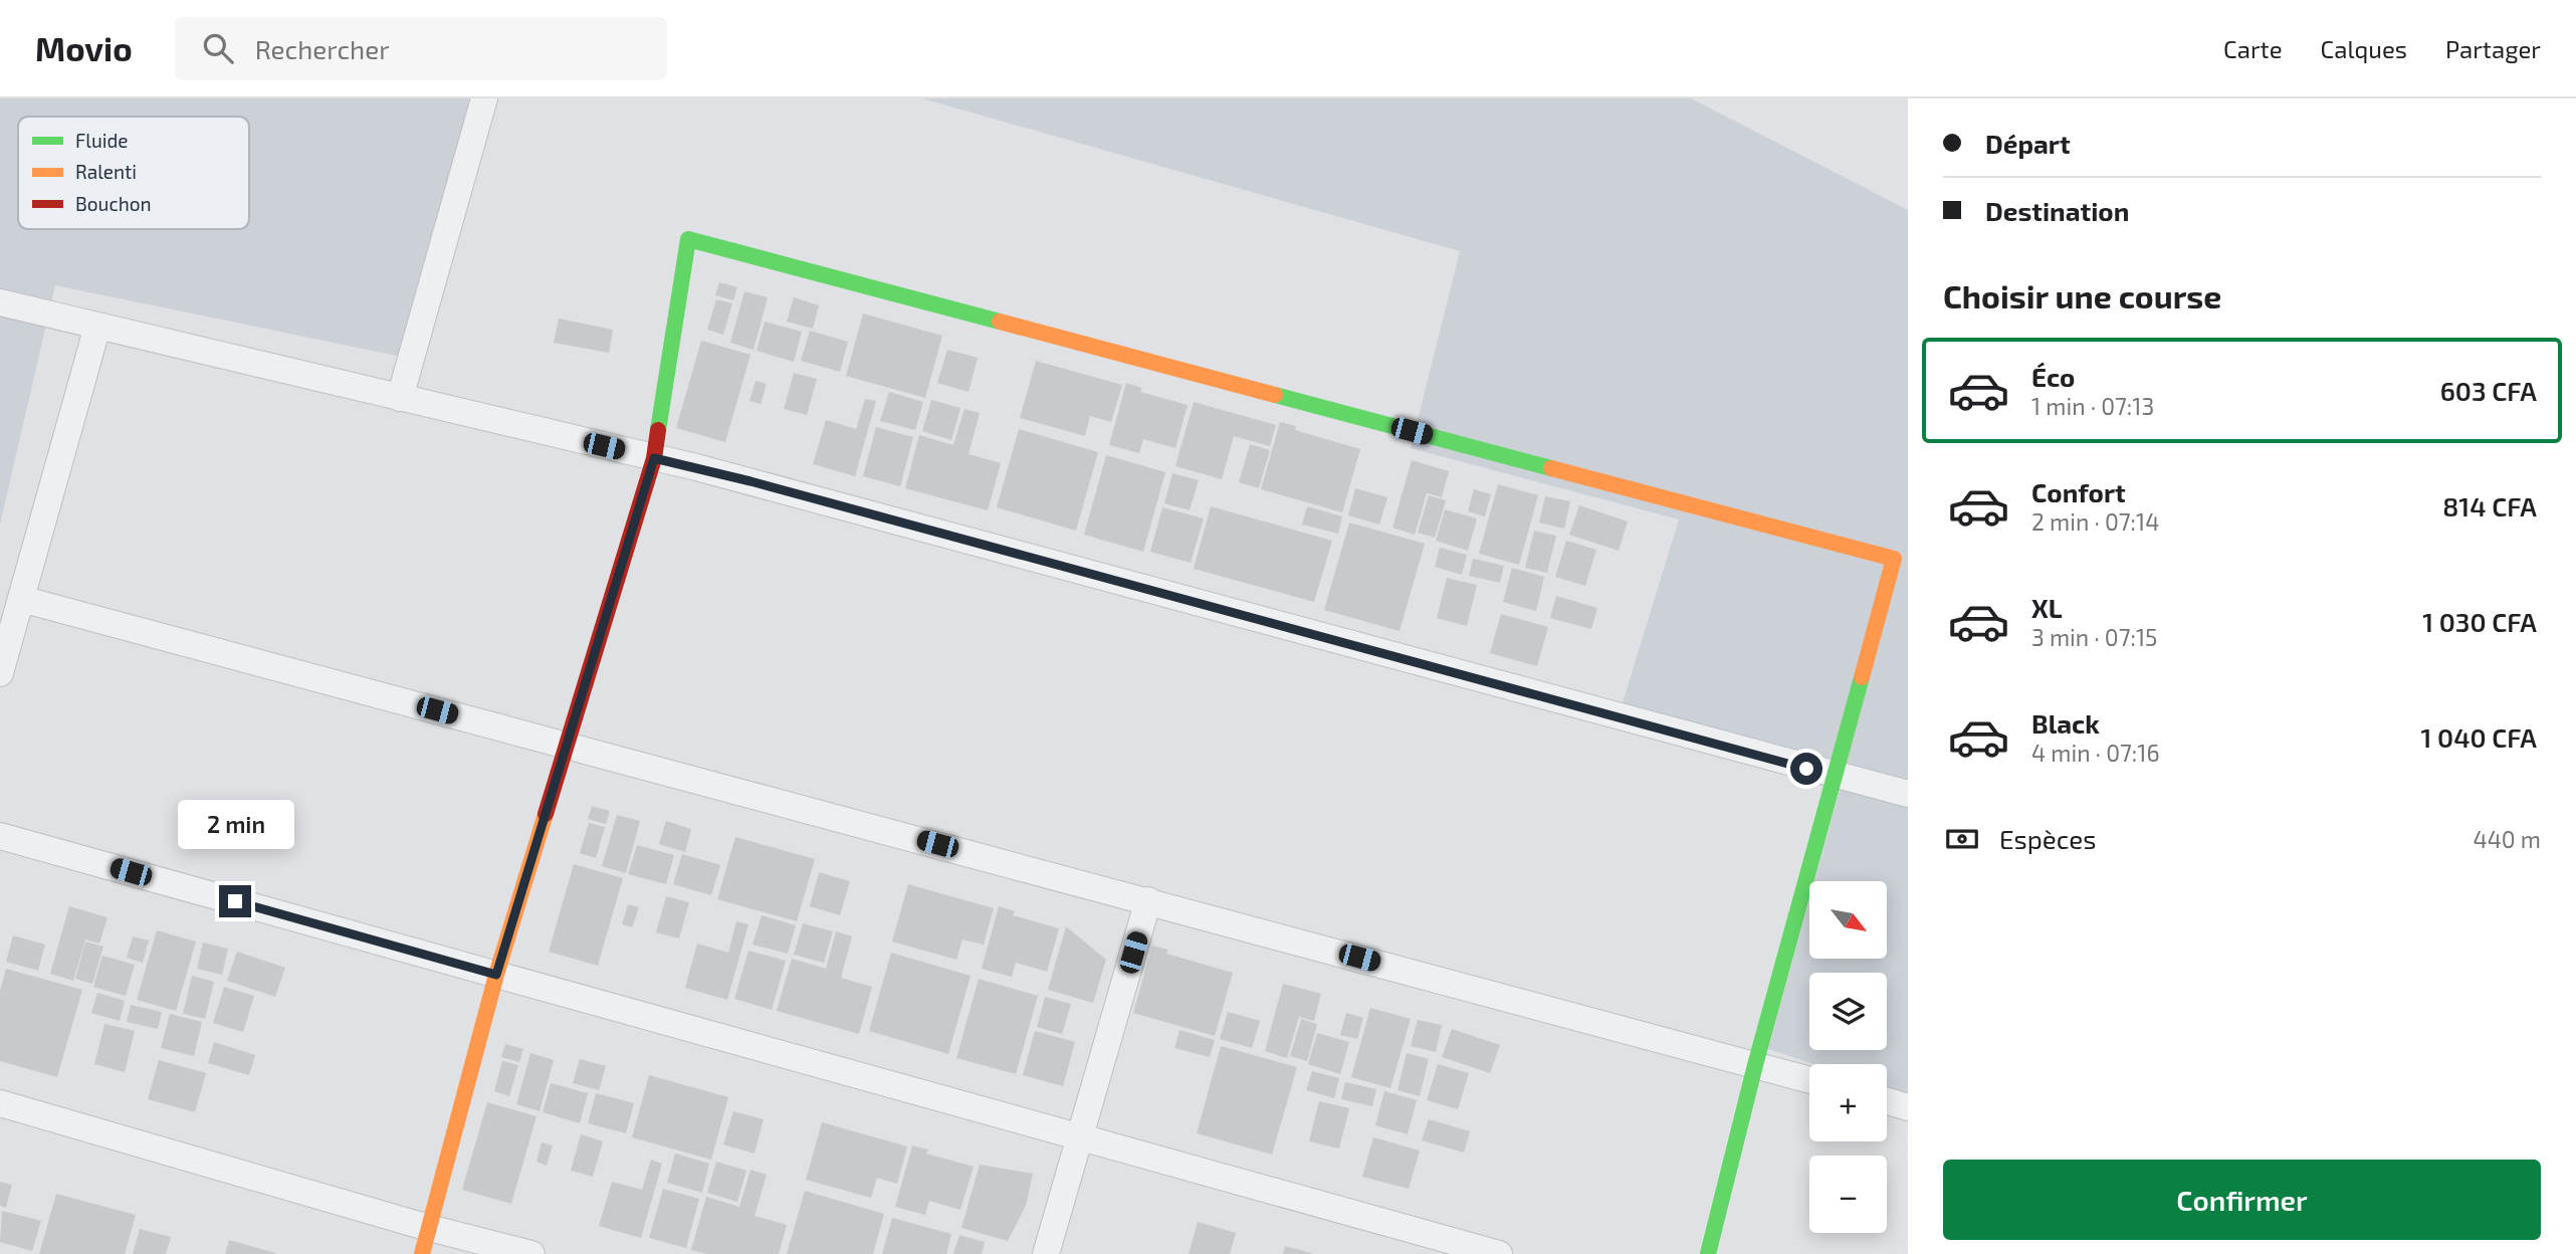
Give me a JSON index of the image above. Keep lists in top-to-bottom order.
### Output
{
  "legend": ["Fluide", "Ralenti", "Bouchon"],
  "north": "bottom right",
  "page": {
    "header": "Movio",
    "search": "Rechercher",
    "nav": ["Carte", "Calques", "Partager"],
    "banner": ["Départ", "Destination"],
    "heading": "Choisir une course",
    "list": [
      {
        "name": "Éco",
        "note": "1 min · 07:13",
        "value": "603 CFA"
      },
      {
        "name": "Confort",
        "note": "2 min · 07:14",
        "value": "814 CFA"
      },
      {
        "name": "XL",
        "note": "3 min · 07:15",
        "value": "1 030 CFA"
      },
      {
        "name": "Black",
        "note": "4 min · 07:16",
        "value": "1 040 CFA"
      }
    ],
    "bubble": "2 min",
    "pay": ["Espèces", "440 m"],
    "map_buttons": ["+", "−"],
    "buttons": "Confirmer"
  }
}
